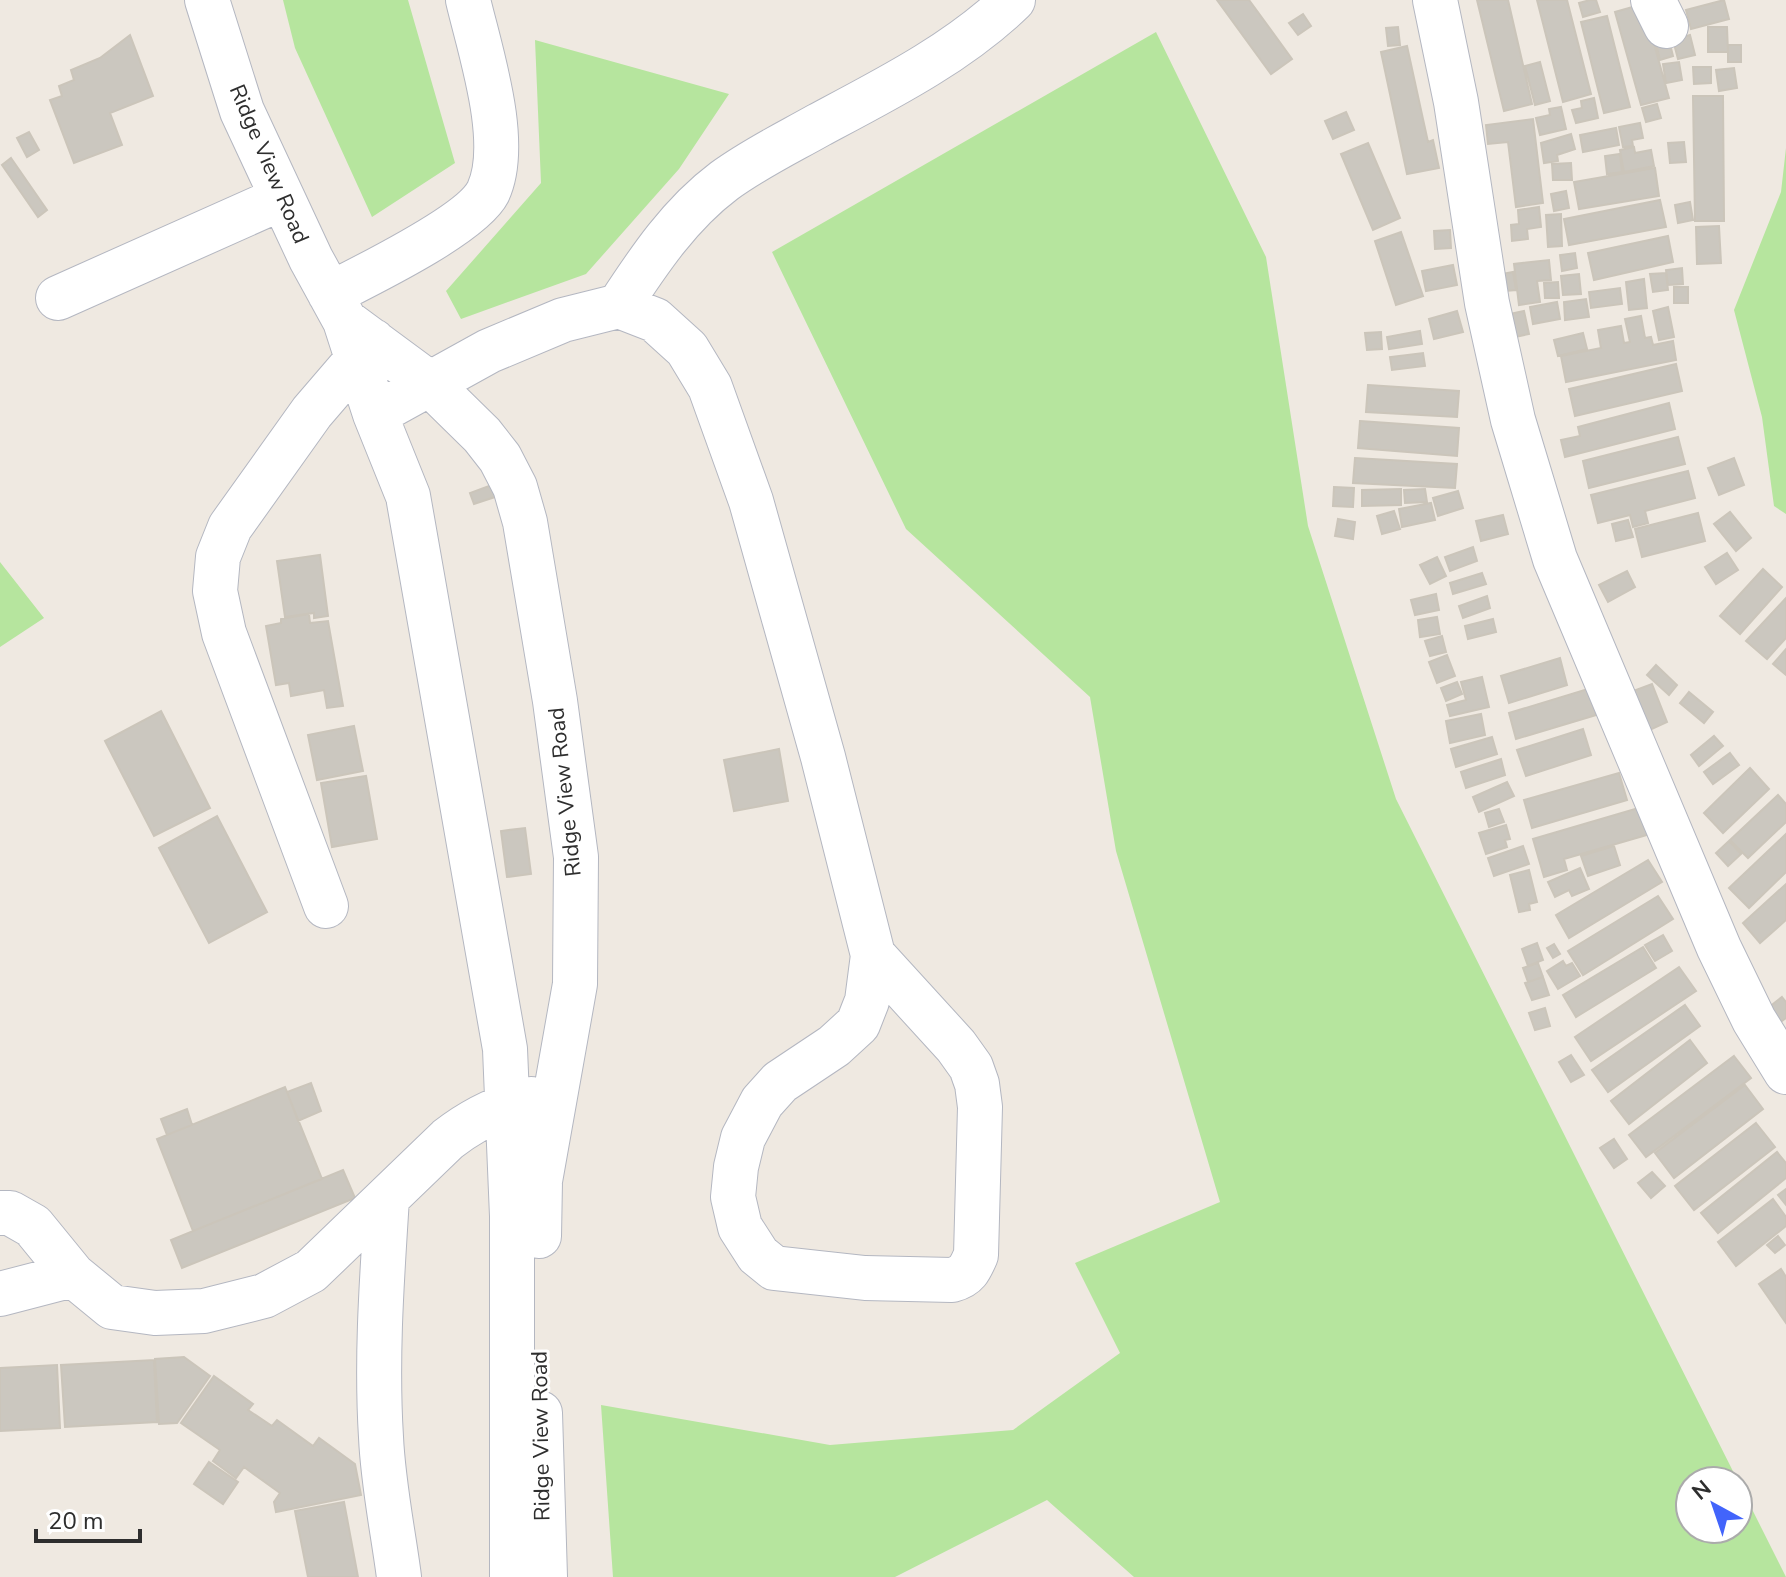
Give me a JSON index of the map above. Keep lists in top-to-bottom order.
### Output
{
  "streets": {
    "street": ["Ridge View Road"]
  },
  "scale_bar": "20 m",
  "north": "top left"
}
